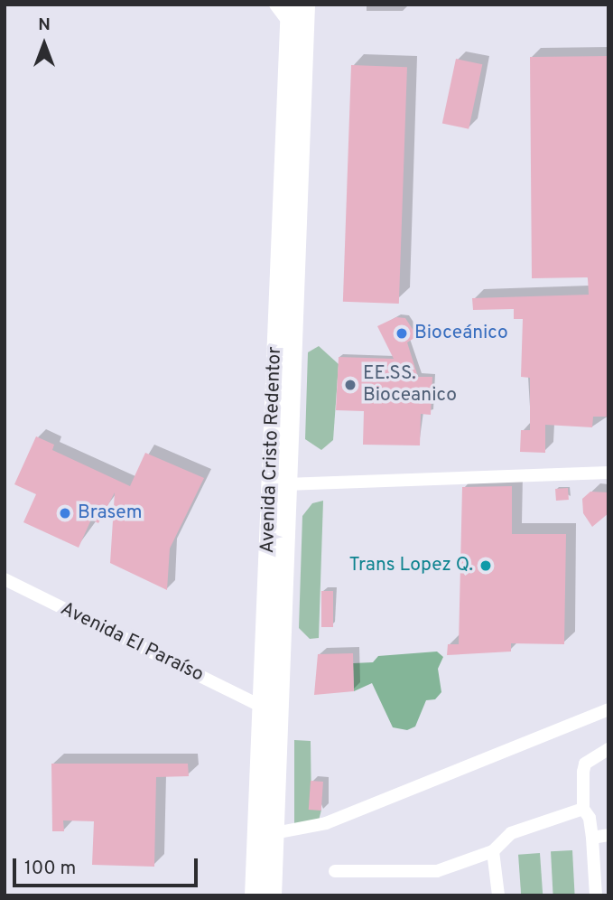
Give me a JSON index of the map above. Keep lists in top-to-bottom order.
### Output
{
  "streets": {
    "highway": ["Avenida Cristo Redentor"],
    "street": ["Avenida El Paraíso"]
  },
  "crossings": [
    ["Avenida Cristo Redentor", "Avenida El Paraíso"]
  ],
  "places": [
    "Bioceánico",
    "EE.SS. Bioceanico",
    "Brasem",
    "Trans Lopez Q."
  ],
  "scale_bar": "100 m",
  "north": "top"
}
